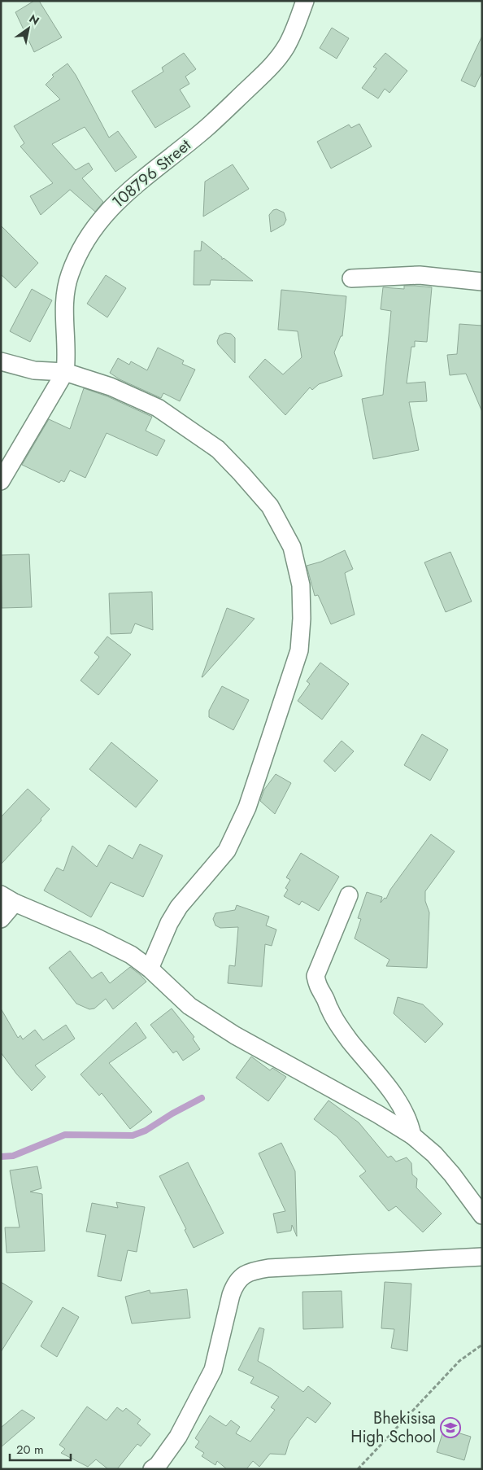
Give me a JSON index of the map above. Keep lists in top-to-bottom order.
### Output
{
  "streets": {
    "street": ["108796 Street"]
  },
  "places": {
    "school or university": ["Bhekisisa High School"]
  },
  "scale_bar": "20 m",
  "north": "top right"
}
